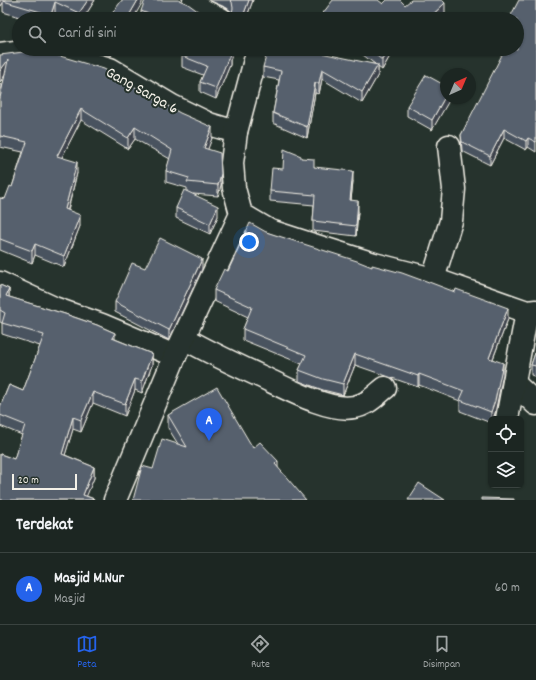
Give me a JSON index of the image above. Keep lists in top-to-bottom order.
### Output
{
  "streets": {
    "street": ["Gang Sarga 6"]
  },
  "scale_bar": "20 m",
  "north": "top right",
  "page": {
    "search": "Cari di sini",
    "pins": "A",
    "scale": "20 m",
    "heading": "Terdekat",
    "list": [
      {
        "mark": "A",
        "name": "Masjid M.Nur",
        "note": "Masjid",
        "value": "60 m"
      }
    ],
    "nav": ["Peta", "Rute", "Disimpan"]
  }
}
